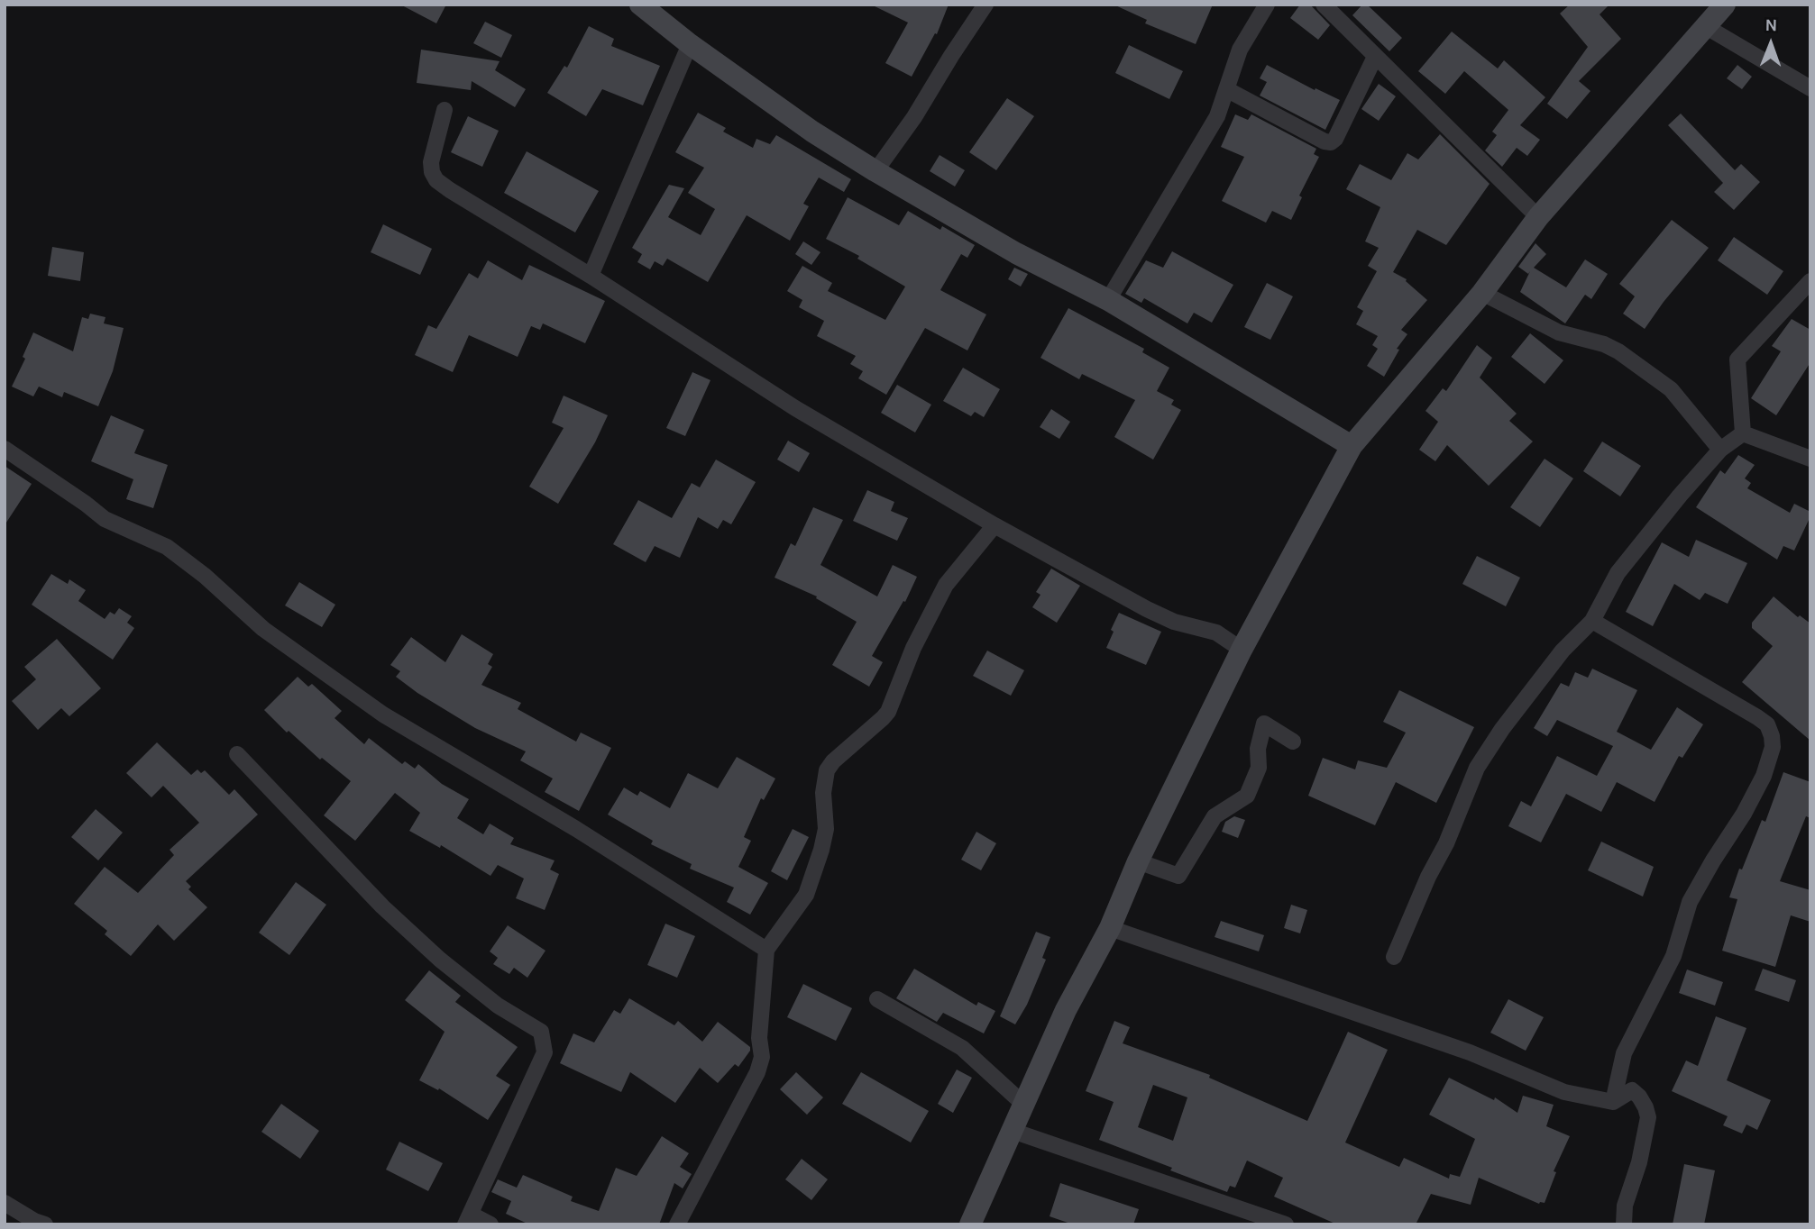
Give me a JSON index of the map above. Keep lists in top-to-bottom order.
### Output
{
  "north": "top"
}
